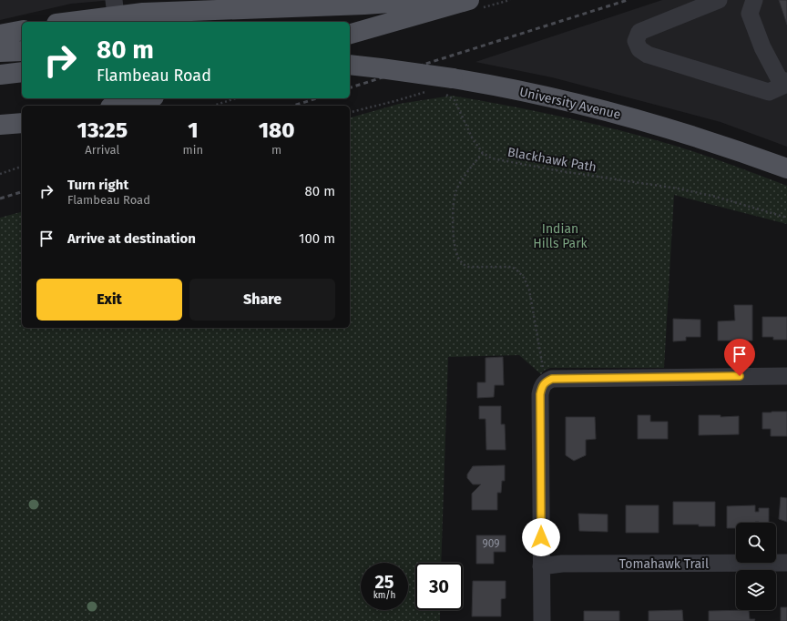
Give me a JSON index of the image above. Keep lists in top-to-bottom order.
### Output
{
  "streets": {
    "main road": ["University Avenue"],
    "street": ["Tomahawk Trail"],
    "path": ["Blackhawk Path"]
  },
  "parks": ["Indian Hills Park"],
  "house_numbers": ["909"],
  "page": {
    "turn": ["80 m", "Flambeau Road"],
    "eta": [
      "13:25",
      "Arrival",
      "1",
      "min",
      "180",
      "m"
    ],
    "list": [
      {
        "name": "Turn right",
        "note": "Flambeau Road",
        "value": "80 m"
      },
      {
        "name": "Arrive at destination",
        "value": "100 m"
      }
    ],
    "buttons": ["Exit", "Share"],
    "speed": "25 km/h",
    "limit": "30"
  }
}
